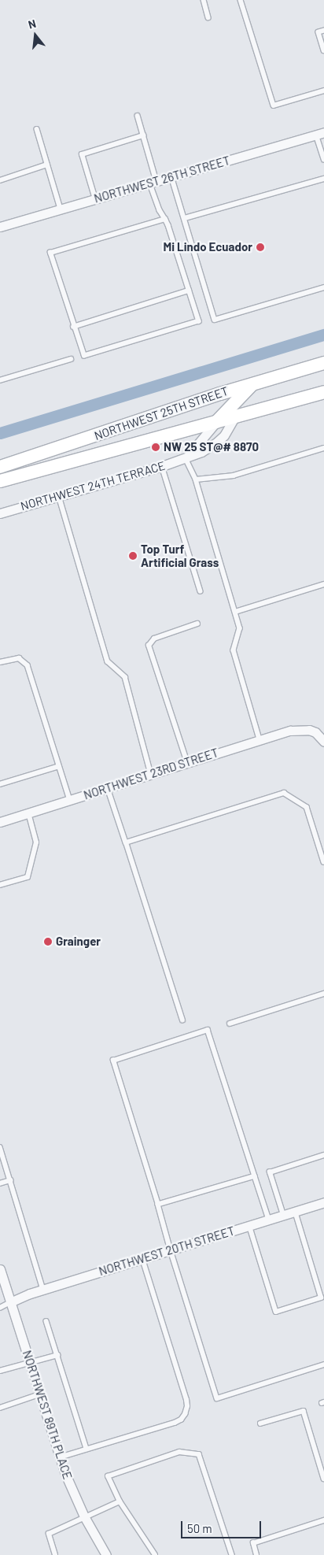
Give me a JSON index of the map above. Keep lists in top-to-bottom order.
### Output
{
  "streets": {
    "main road": ["NORTHWEST 25TH STREET"],
    "street": [
      "NORTHWEST 26TH STREET",
      "NORTHWEST 24TH TERRACE",
      "NORTHWEST 23RD STREET",
      "NORTHWEST 20TH STREET",
      "NORTHWEST 89TH PLACE"
    ]
  },
  "crossings": [
    ["NORTHWEST 25TH STREET", "NORTHWEST 24TH TERRACE"],
    ["NORTHWEST 20TH STREET", "NORTHWEST 89TH PLACE"]
  ],
  "places": [
    "Mi Lindo Ecuador",
    "NW 25 ST@# 8870",
    "Top Turf Artificial Grass",
    "Grainger"
  ],
  "scale_bar": "50 m",
  "north": "top"
}
